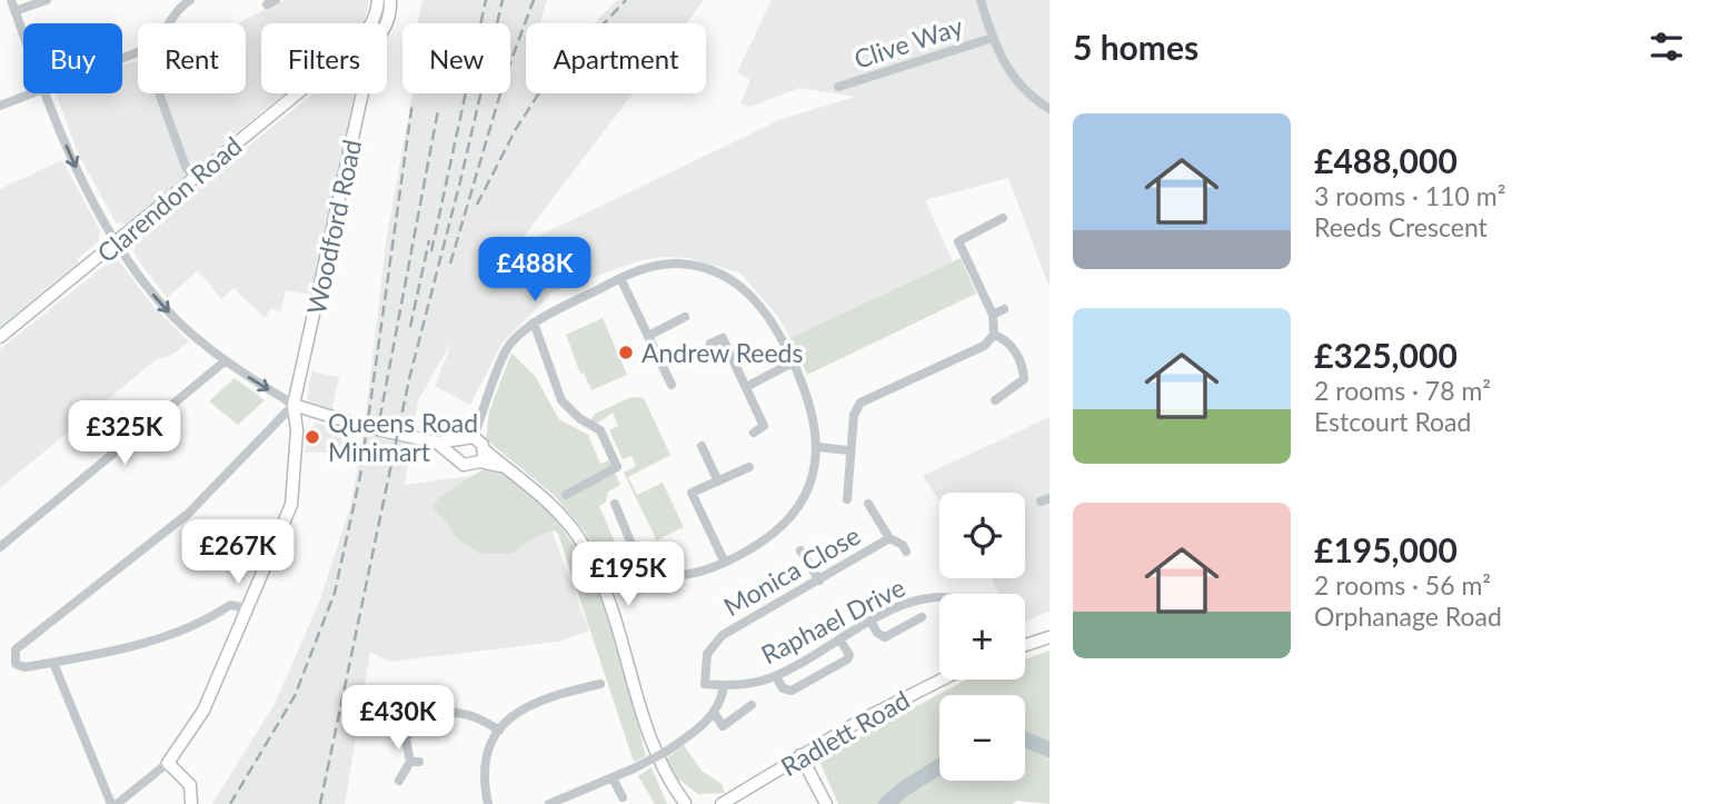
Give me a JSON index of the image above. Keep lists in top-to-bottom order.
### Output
{
  "streets": {
    "street": [
      "Clive Way",
      "Clarendon Road",
      "Woodford Road",
      "Monica Close",
      "Raphael Drive",
      "Radlett Road"
    ]
  },
  "crossings": [
    ["Monica Close", "Raphael Drive"]
  ],
  "places": ["Andrew Reeds", "Queens Road Minimart"],
  "page": {
    "heading": "5 homes",
    "chip": [
      "Buy",
      "Rent",
      "Filters",
      "New",
      "Apartment"
    ],
    "list": [
      {
        "name": "£488,000",
        "note": "3 rooms · 110 m² · Reeds Crescent"
      },
      {
        "name": "£325,000",
        "note": "2 rooms · 78 m² · Estcourt Road"
      },
      {
        "name": "£195,000",
        "note": "2 rooms · 56 m² · Orphanage Road"
      }
    ],
    "price": [
      "£488K",
      "£325K",
      "£267K",
      "£195K",
      "£430K"
    ],
    "map_buttons": ["+", "−"]
  }
}
